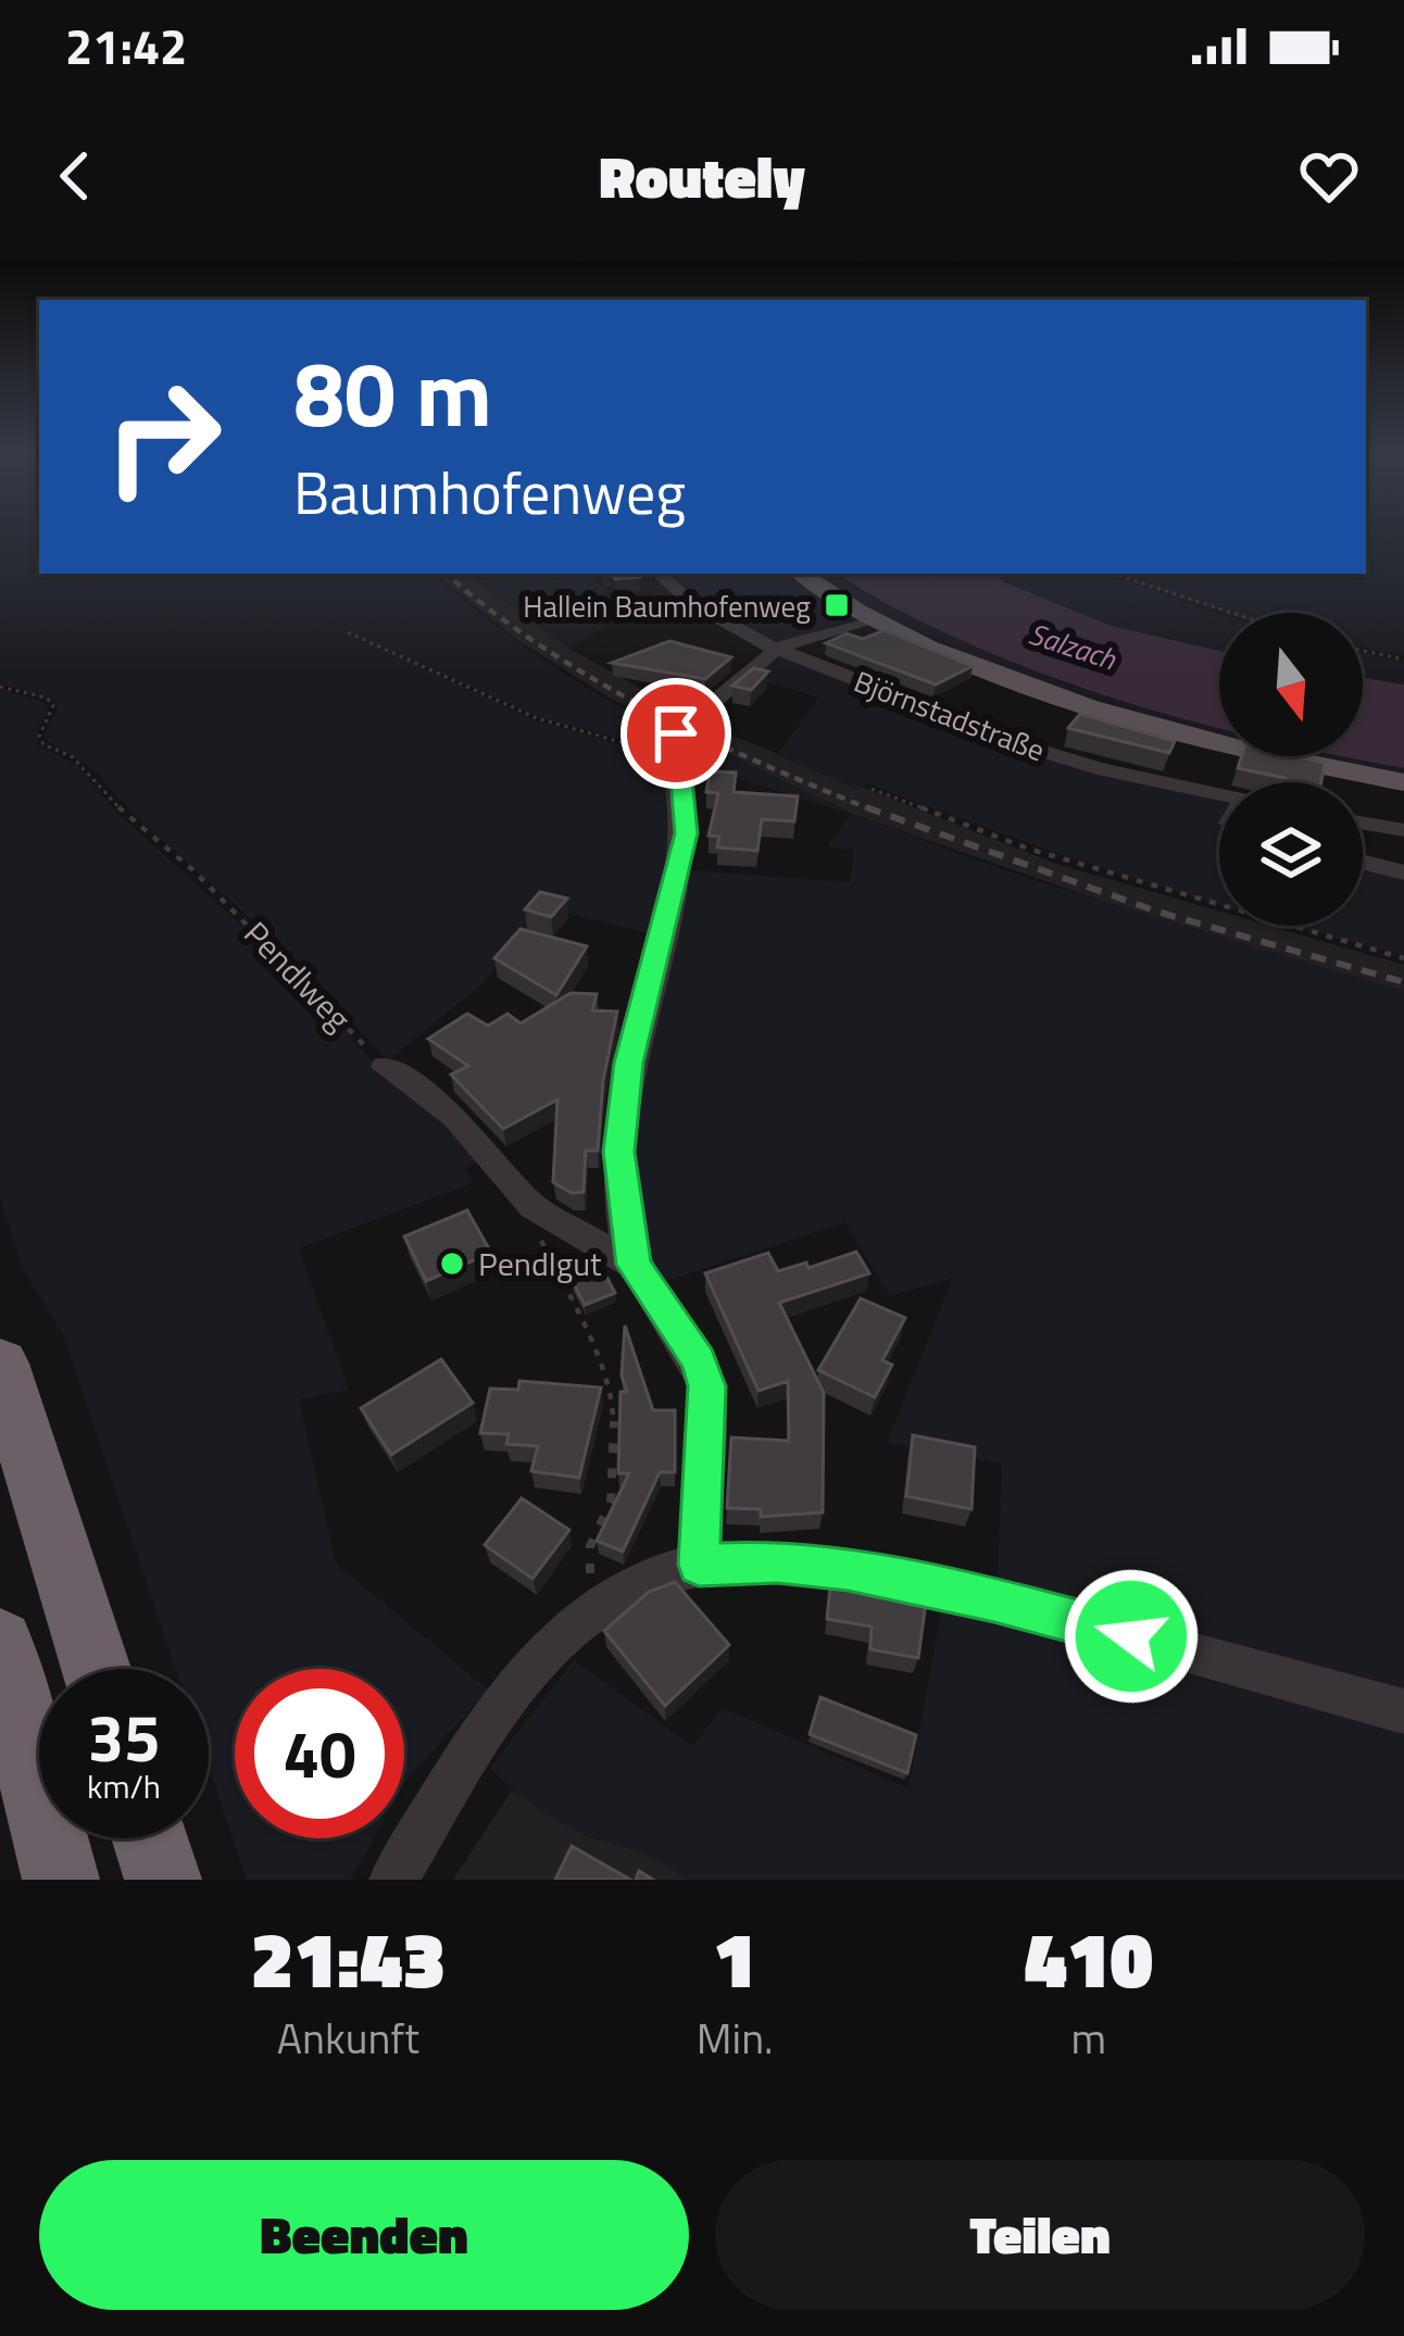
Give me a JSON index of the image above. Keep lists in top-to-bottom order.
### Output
{
  "streets": {
    "street": ["Björnstadstraße"],
    "path": ["Pendlweg"]
  },
  "water": ["Salzach"],
  "places": {
    "transit": ["Hallein Baumhofenweg"],
    "other": ["Pendlgut"]
  },
  "north": "bottom",
  "page": {
    "status": "21:42",
    "header": "Routely",
    "turn": ["80 m", "Baumhofenweg"],
    "speed": "35 km/h",
    "limit": "40",
    "eta": [
      "21:43",
      "Ankunft",
      "1",
      "Min.",
      "410",
      "m"
    ],
    "buttons": ["Beenden", "Teilen"]
  }
}
